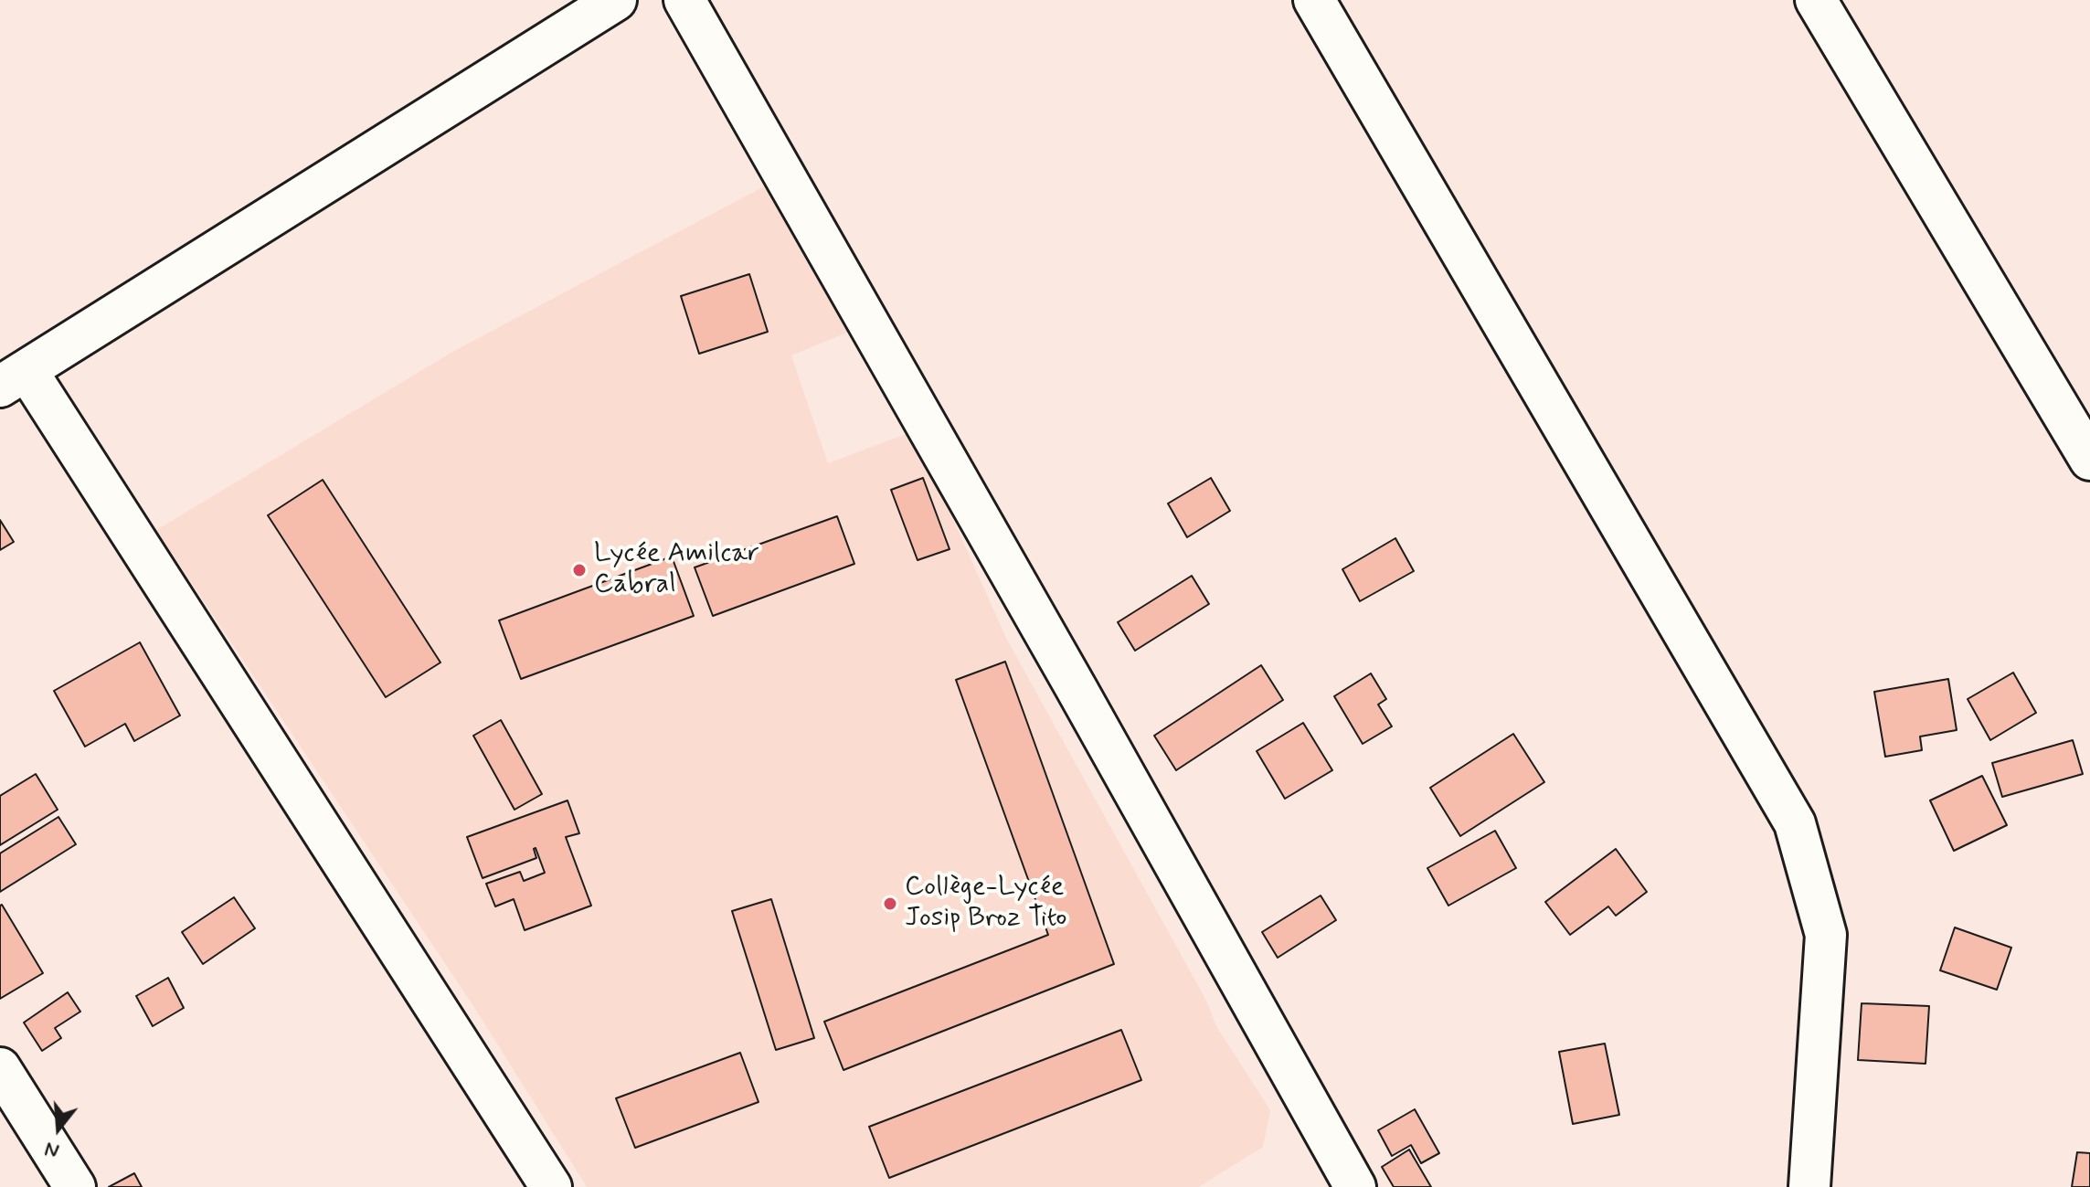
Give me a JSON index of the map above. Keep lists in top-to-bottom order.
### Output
{
  "places": ["Lycée Amilcar Cabral", "Collège-Lycée Josip Broz Tito"],
  "north": "bottom"
}
